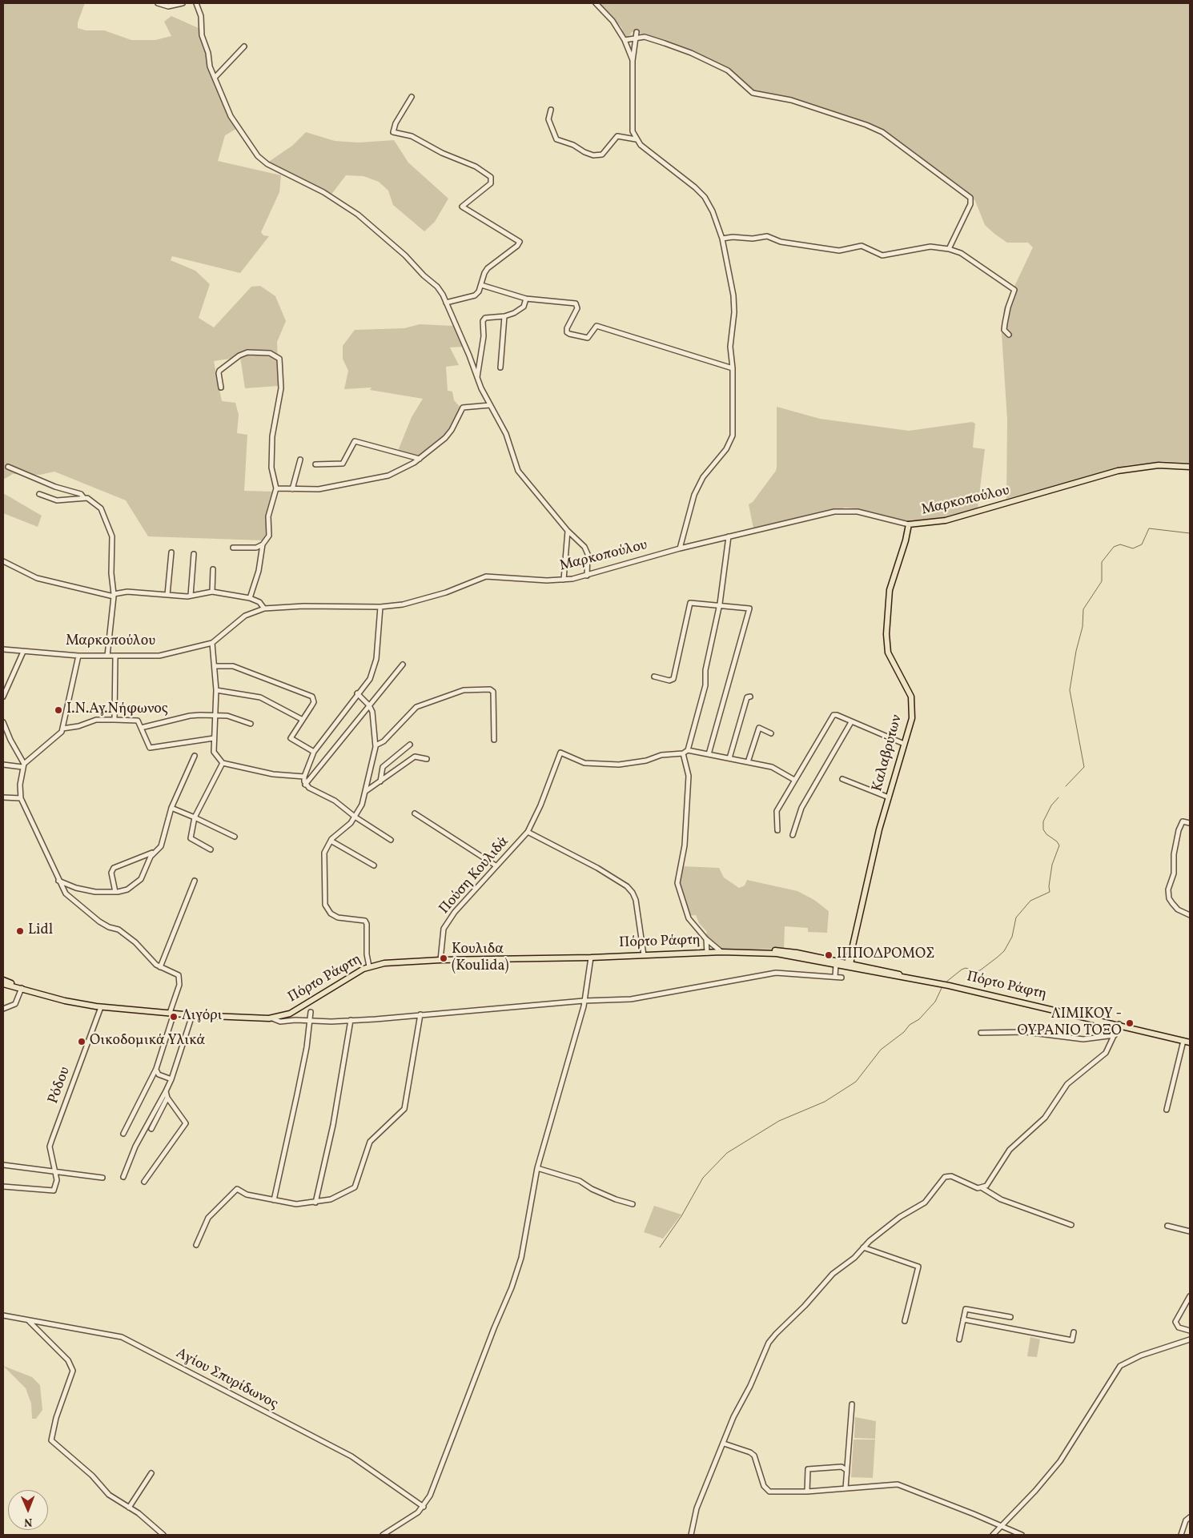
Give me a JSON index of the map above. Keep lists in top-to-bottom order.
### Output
{
  "streets": {
    "main road": ["Μαρκοπούλου", "Καλαβρύτων", "Πόρτο Ράφτη"],
    "street": ["Πούση Κουλιδά", "Ρόδου", "Αγίου Σπυρίδωνος"]
  },
  "crossings": [
    ["Μαρκοπούλου", "Καλαβρύτων"],
    ["Καλαβρύτων", "Πόρτο Ράφτη"],
    ["Πούση Κουλιδά", "Πόρτο Ράφτη"],
    ["Πόρτο Ράφτη", "Ρόδου"]
  ],
  "places": [
    "Ι.Ν.Αγ.Νήφωνος",
    "Lidl",
    "ΙΠΠΟΔΡΟΜΟΣ",
    "Κουλιδα (Koulida)",
    "Λιγόρι",
    "ΛΙΜΙΚΟΥ - ΟΥΡΑΝΙΟ ΤΟΞΟ",
    "Οικοδομικά Υλικά"
  ],
  "north": "bottom"
}
